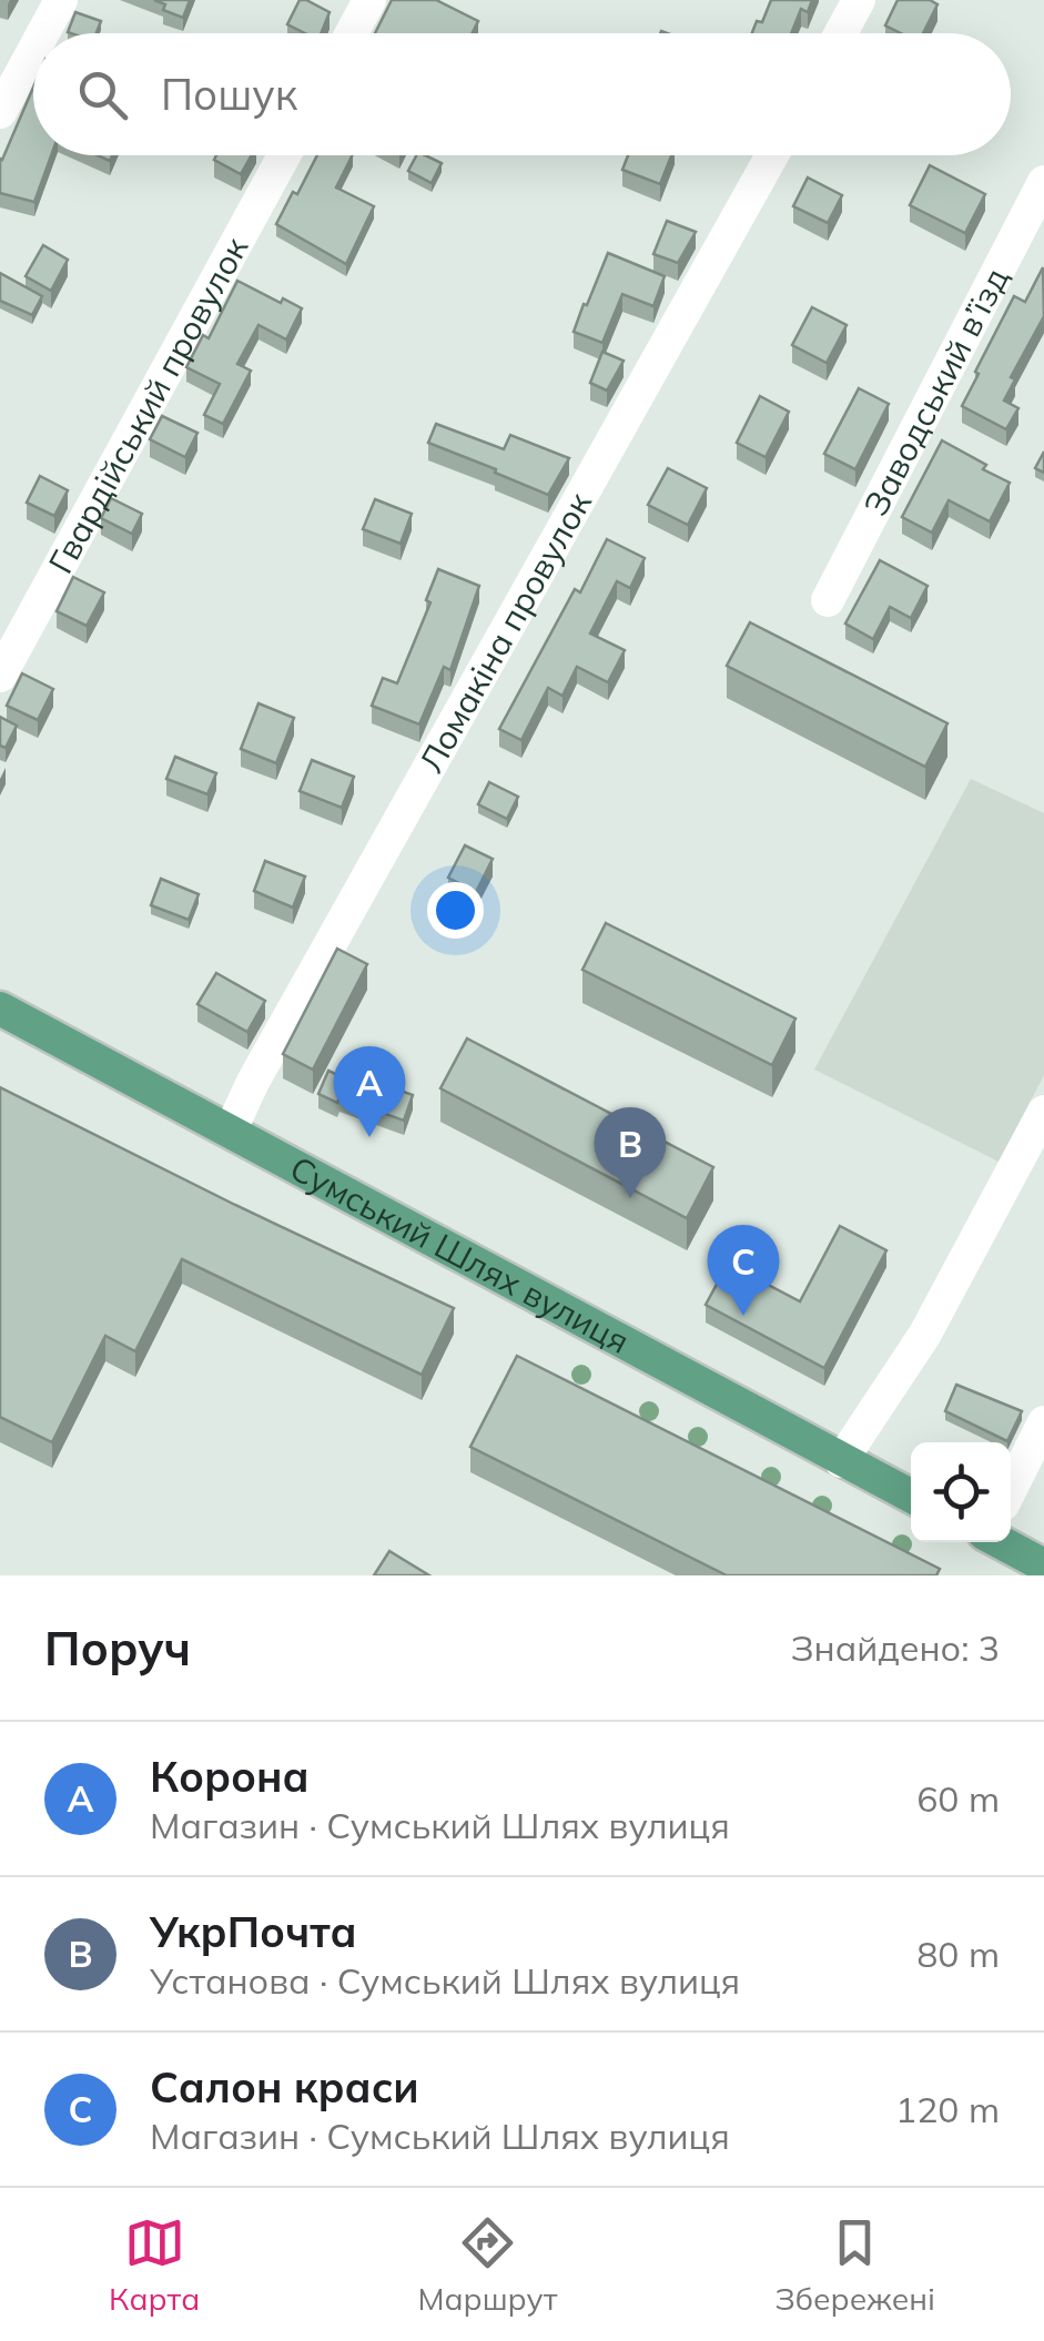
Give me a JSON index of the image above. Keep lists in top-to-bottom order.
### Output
{
  "streets": {
    "main road": ["Сумський Шлях вулиця"],
    "street": ["Заводський в’їзд", "Гвардійський провулок", "Ломакіна провулок"]
  },
  "crossings": [
    ["Ломакіна провулок", "Сумський Шлях вулиця"]
  ],
  "page": {
    "search": "Пошук",
    "pins": ["A", "B", "C"],
    "heading": ["Поруч", "Знайдено: 3"],
    "list": [
      {
        "mark": "A",
        "name": "Корона",
        "note": "Магазин · Сумський Шлях вулиця",
        "value": "60 m"
      },
      {
        "mark": "B",
        "name": "УкрПочта",
        "note": "Установа · Сумський Шлях вулиця",
        "value": "80 m"
      },
      {
        "mark": "C",
        "name": "Салон краси",
        "note": "Магазин · Сумський Шлях вулиця",
        "value": "120 m"
      }
    ],
    "nav": ["Карта", "Маршрут", "Збережені"]
  }
}
